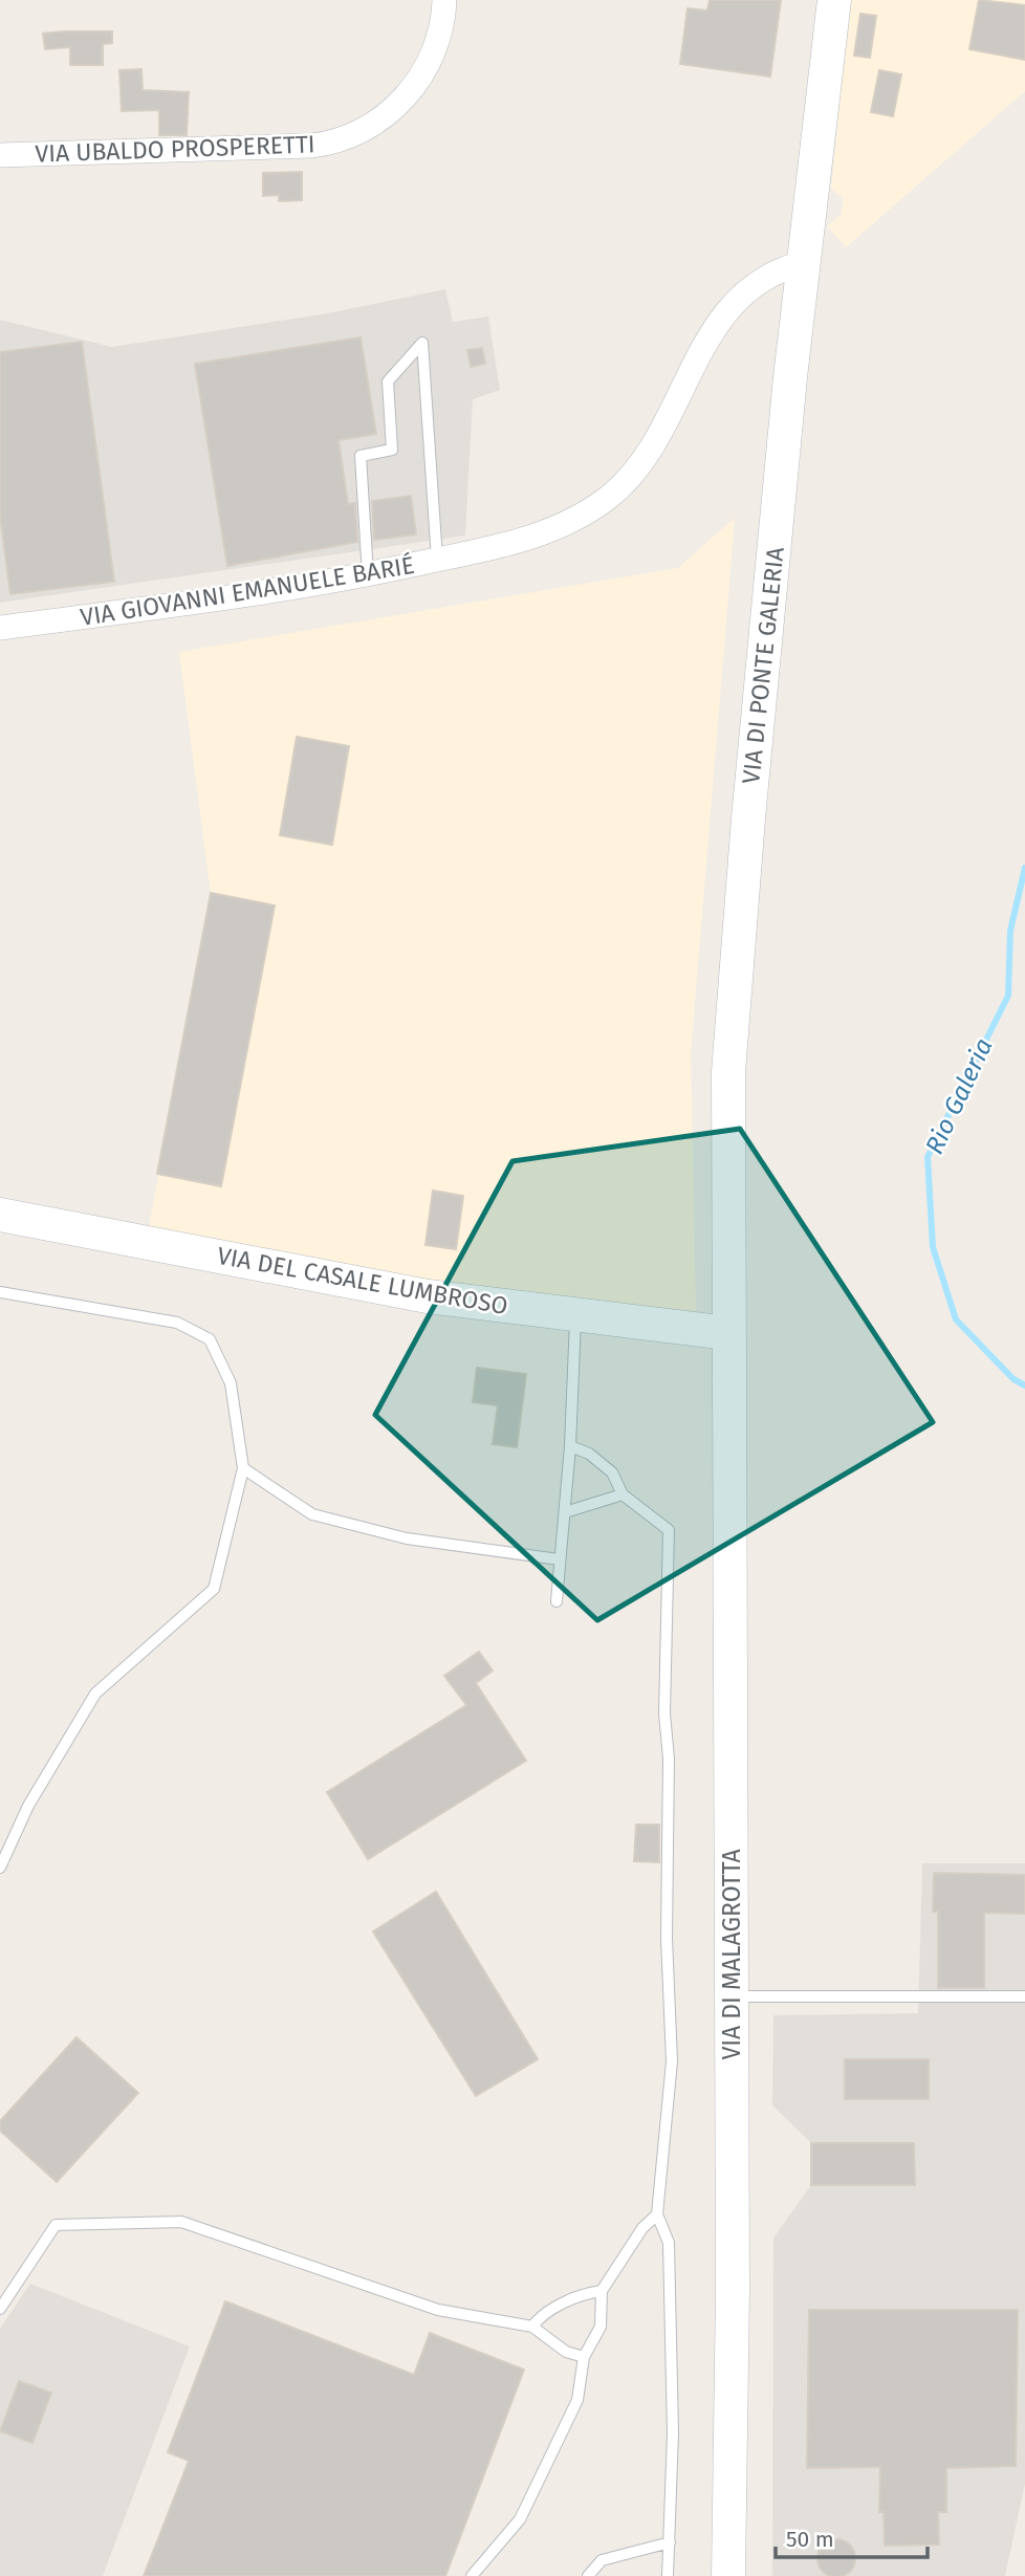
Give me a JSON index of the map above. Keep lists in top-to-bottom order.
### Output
{
  "streets": {
    "main road": ["VIA DI PONTE GALERIA", "VIA DEL CASALE LUMBROSO", "VIA DI MALAGROTTA"],
    "street": ["VIA UBALDO PROSPERETTI", "VIA GIOVANNI EMANUELE BARIÉ"]
  },
  "crossings": [
    ["VIA GIOVANNI EMANUELE BARIÉ", "VIA DI PONTE GALERIA"],
    ["VIA DI PONTE GALERIA", "VIA DEL CASALE LUMBROSO"],
    ["VIA DI PONTE GALERIA", "VIA DI MALAGROTTA"],
    ["VIA DEL CASALE LUMBROSO", "VIA DI MALAGROTTA"]
  ],
  "water": ["Rio Galeria"],
  "scale_bar": "50 m"
}
